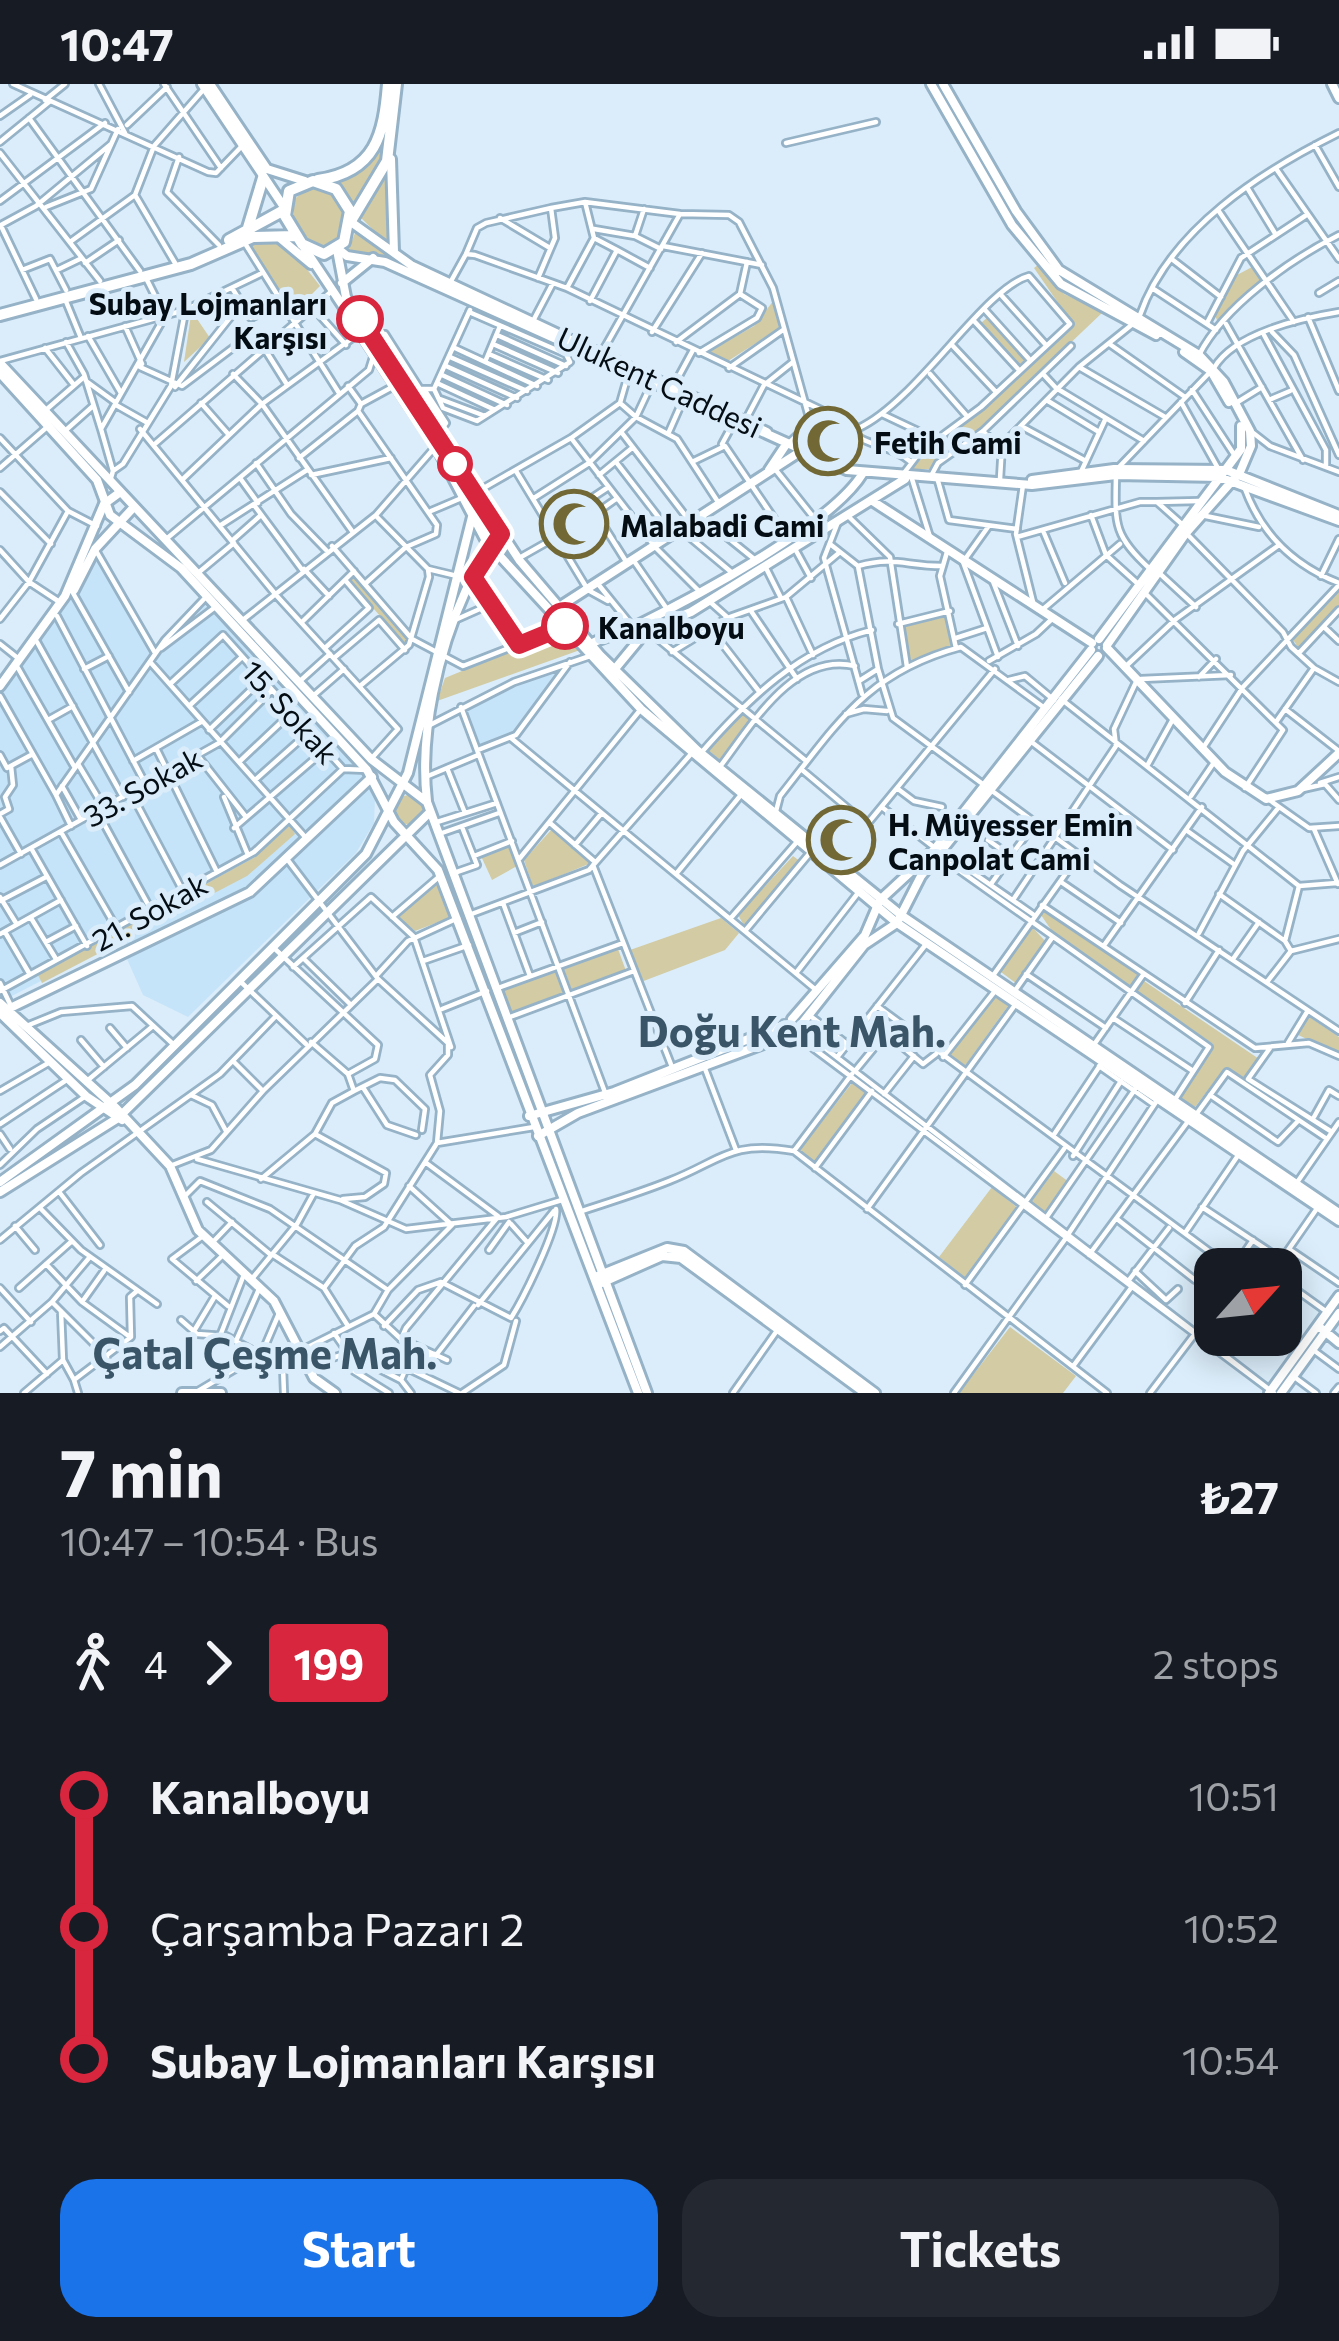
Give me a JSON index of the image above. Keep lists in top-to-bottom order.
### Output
{
  "streets": {
    "street": [
      "Ulukent Caddesi",
      "15. Sokak",
      "33. Sokak",
      "21. Sokak"
    ]
  },
  "crossings": [
    ["15. Sokak", "33. Sokak"],
    ["15. Sokak", "21. Sokak"]
  ],
  "districts": ["Doğu Kent Mah.", "Çatal Çeşme Mah."],
  "places": {
    "other": ["Subay Lojmanları Karşısı", "Kanalboyu"],
    "mosque": ["Fetih Cami", "Malabadi Cami", "H. Müyesser Emin Canpolat Cami"]
  },
  "lines": ["bus line 199"],
  "north": "top right",
  "page": {
    "status": "10:47",
    "heading": ["7 min", "10:47 – 10:54 · Bus", "₺27"],
    "legs": ["4", "199", "2 stops"],
    "list": [
      {
        "name": "Kanalboyu",
        "value": "10:51"
      },
      {
        "name": "Çarşamba Pazarı 2",
        "value": "10:52"
      },
      {
        "name": "Subay Lojmanları Karşısı",
        "value": "10:54"
      }
    ],
    "buttons": ["Start", "Tickets"]
  }
}
